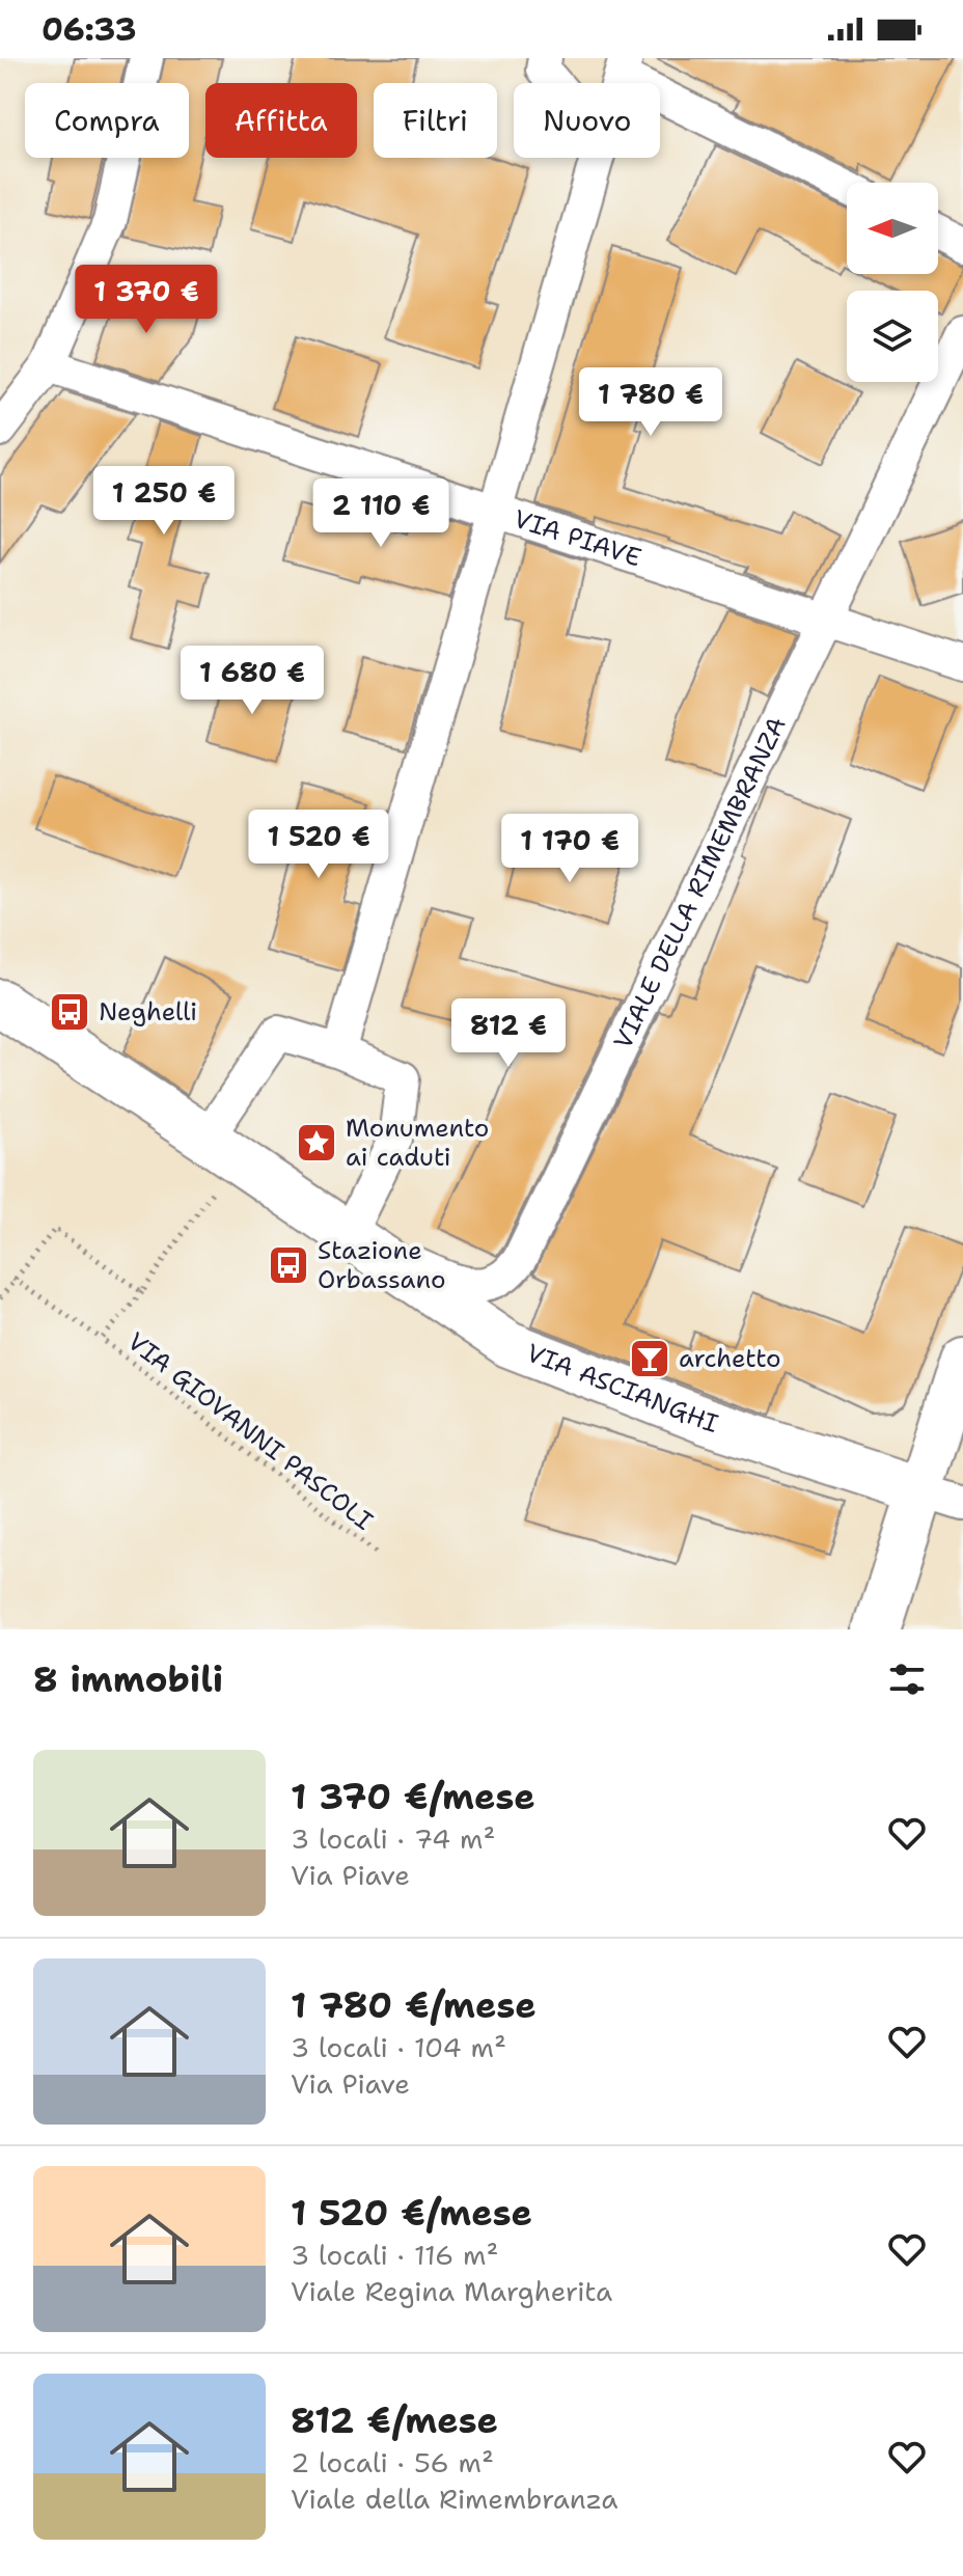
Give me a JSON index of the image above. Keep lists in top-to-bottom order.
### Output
{
  "streets": {
    "street": ["VIA PIAVE", "VIALE DELLA RIMEMBRANZA", "VIA ASCIANGHI"],
    "path": ["VIA GIOVANNI PASCOLI"]
  },
  "crossings": [
    ["VIA PIAVE", "VIALE DELLA RIMEMBRANZA"],
    ["VIALE DELLA RIMEMBRANZA", "VIA ASCIANGHI"],
    ["VIA ASCIANGHI", "VIA GIOVANNI PASCOLI"]
  ],
  "places": {
    "bus stop": ["Neghelli", "Stazione Orbassano"],
    "place": ["Monumento ai caduti"],
    "bar": ["archetto"]
  },
  "north": "left",
  "page": {
    "status": "06:33",
    "chip": [
      "Compra",
      "Affitta",
      "Filtri",
      "Nuovo"
    ],
    "price": [
      "1 370 €",
      "1 780 €",
      "1 250 €",
      "2 110 €",
      "1 680 €",
      "1 520 €",
      "1 170 €",
      "812 €"
    ],
    "heading": "8 immobili",
    "list": [
      {
        "name": "1 370 €/mese",
        "note": "3 locali · 74 m² · Via Piave"
      },
      {
        "name": "1 780 €/mese",
        "note": "3 locali · 104 m² · Via Piave"
      },
      {
        "name": "1 520 €/mese",
        "note": "3 locali · 116 m² · Viale Regina Margherita"
      },
      {
        "name": "812 €/mese",
        "note": "2 locali · 56 m² · Viale della Rimembranza"
      }
    ]
  }
}
